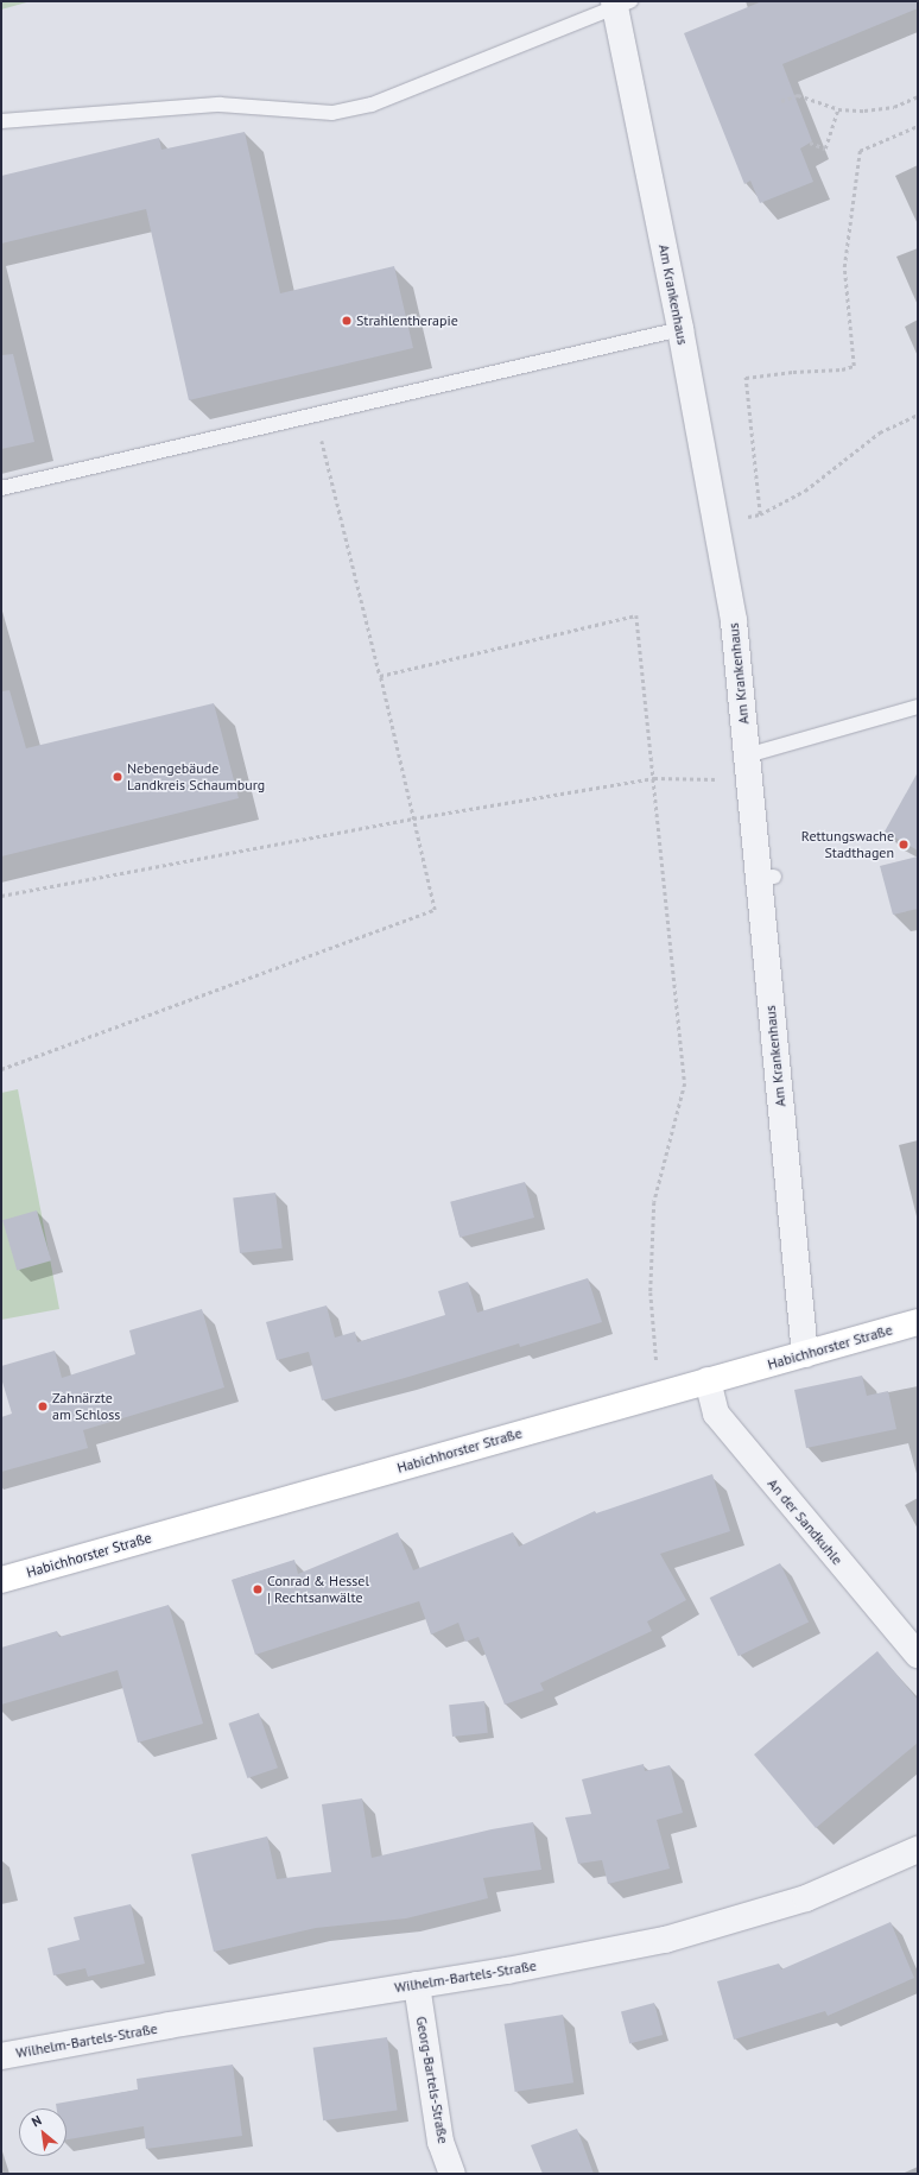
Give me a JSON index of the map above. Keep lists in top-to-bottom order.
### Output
{
  "streets": {
    "main road": ["Habichhorster Straße"],
    "street": [
      "Am Krankenhaus",
      "An der Sandkuhle",
      "Wilhelm-Bartels-Straße",
      "Georg-Bartels-Straße"
    ]
  },
  "crossings": [
    ["Am Krankenhaus", "Habichhorster Straße"],
    ["Habichhorster Straße", "An der Sandkuhle"],
    ["Wilhelm-Bartels-Straße", "Georg-Bartels-Straße"]
  ],
  "places": [
    "Strahlentherapie",
    "Nebengebäude Landkreis Schaumburg",
    "Rettungswache Stadthagen",
    "Zahnärzte am Schloss",
    "Conrad & Hessel | Rechtsanwälte"
  ],
  "north": "top left"
}
